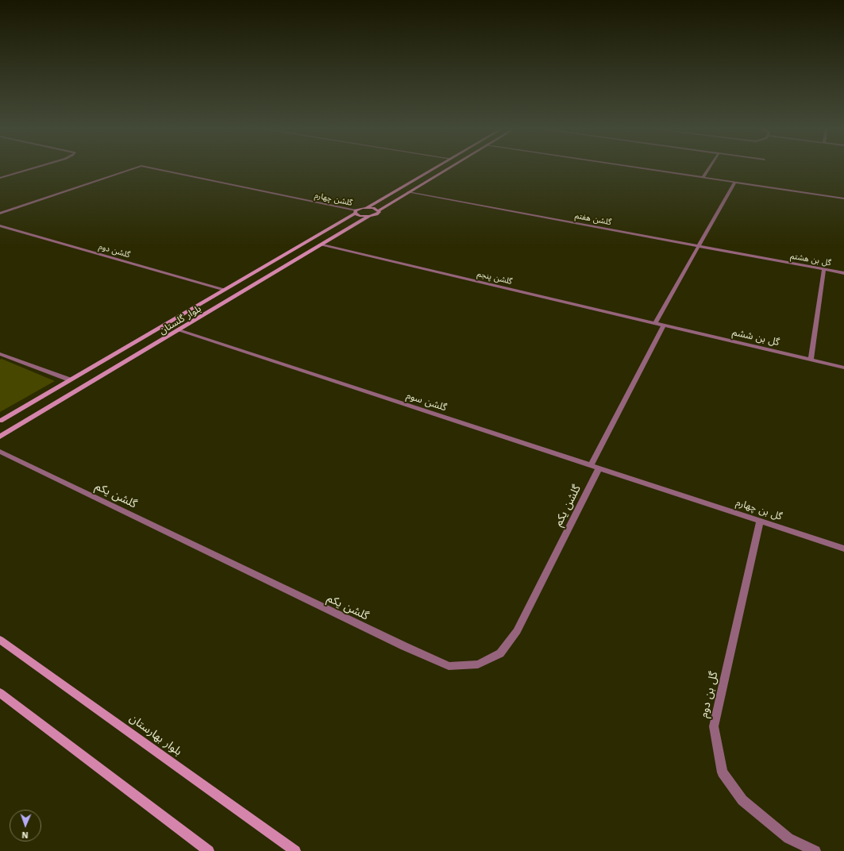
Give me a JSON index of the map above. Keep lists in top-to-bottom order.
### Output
{
  "streets": {
    "street": [
      "گلشن چهارم",
      "گلشن هفتم",
      "گلشن دوم",
      "گل بن هشتم",
      "گلشن پنجم",
      "بلوار گلستان",
      "گل بن ششم",
      "گلشن سوم",
      "گلشن یکم",
      "گل بن چهارم",
      "گل بن دوم",
      "بلوار بهارستان"
    ]
  },
  "crossings": [
    ["گلشن چهارم", "بلوار گلستان"],
    ["گلشن هفتم", "گل بن هشتم"],
    ["گلشن دوم", "بلوار گلستان"],
    ["گلشن پنجم", "بلوار گلستان"],
    ["گلشن پنجم", "گل بن ششم"],
    ["گلشن پنجم", "گلشن یکم"],
    ["بلوار گلستان", "گلشن سوم"],
    ["گل بن ششم", "گلشن یکم"],
    ["گلشن سوم", "گلشن یکم"],
    ["گلشن سوم", "گل بن چهارم"],
    ["گل بن چهارم", "گل بن دوم"]
  ],
  "north": "bottom"
}
